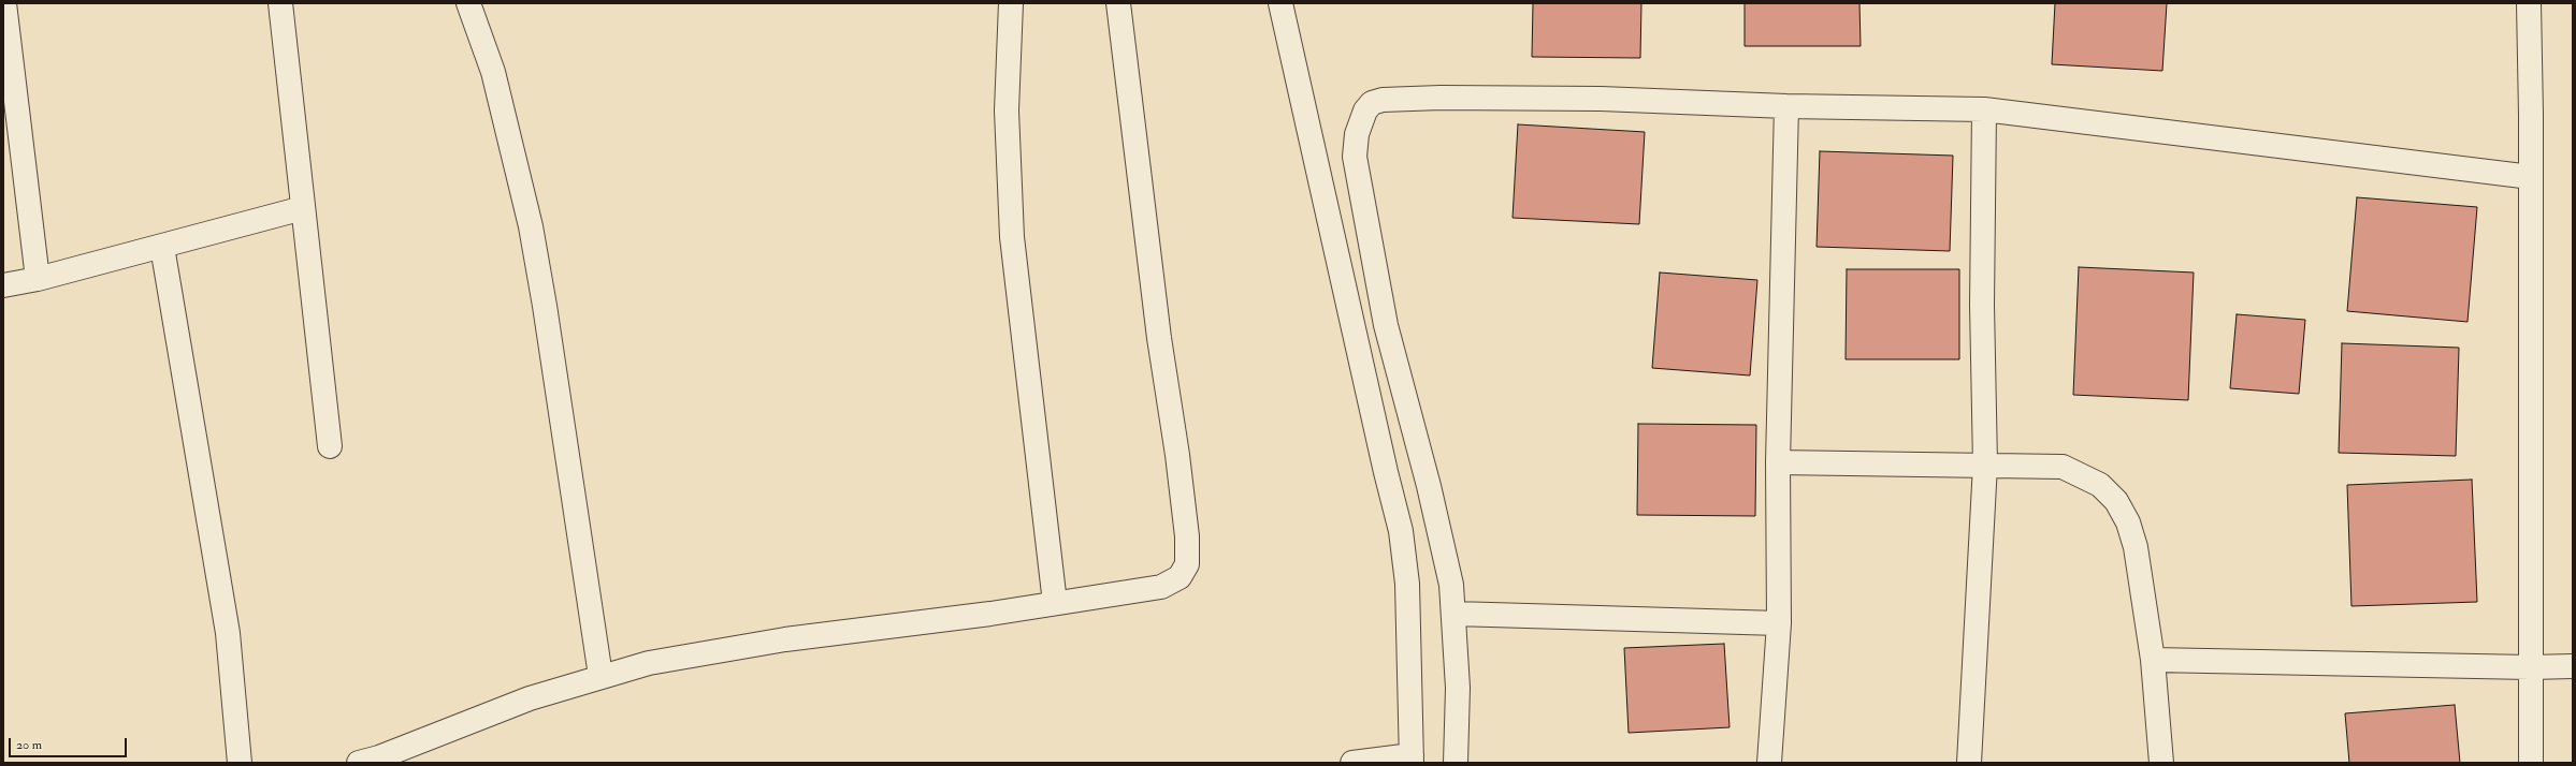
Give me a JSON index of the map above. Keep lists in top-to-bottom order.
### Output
{
  "scale_bar": "20 m"
}
